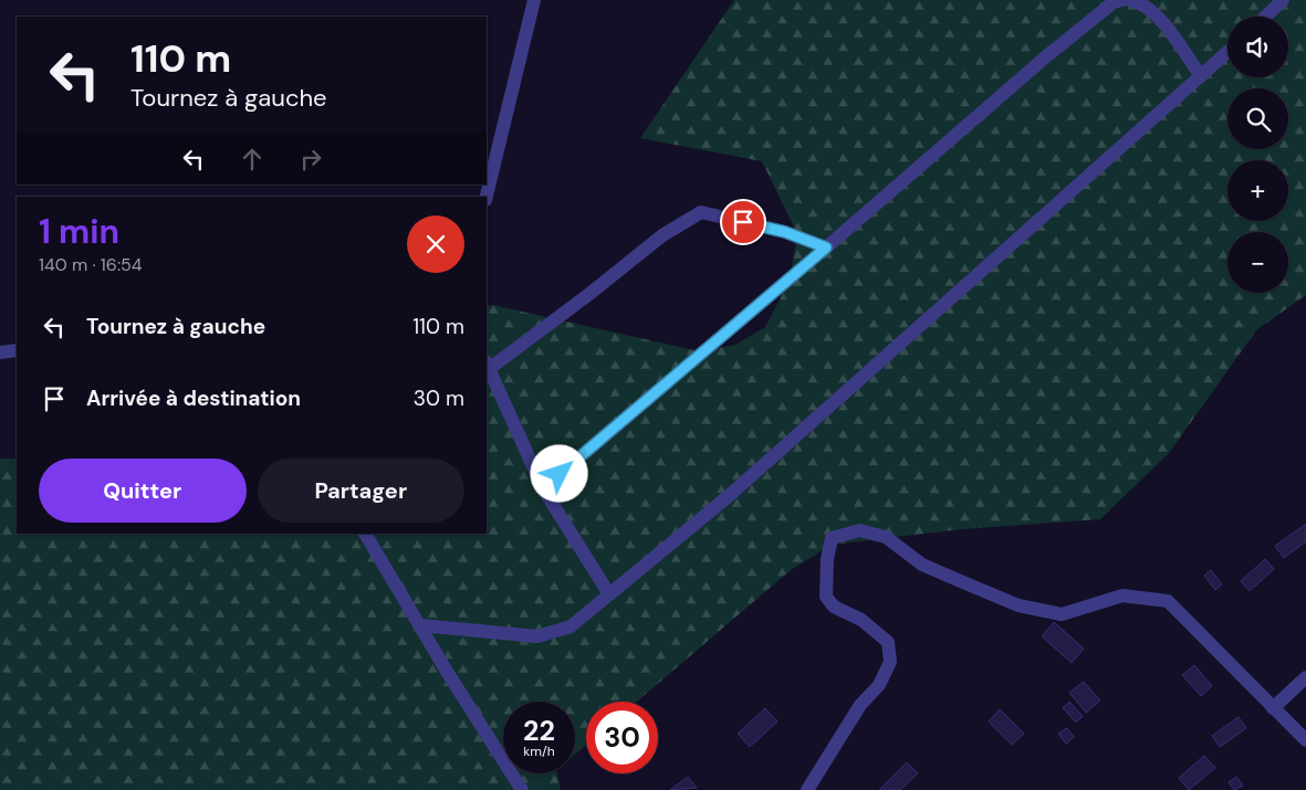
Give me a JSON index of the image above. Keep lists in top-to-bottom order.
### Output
{
  "page": {
    "map_buttons": ["+", "−"],
    "turn": ["110 m", "Tournez à gauche"],
    "heading": ["1 min", "140 m · 16:54"],
    "list": [
      {
        "name": "Tournez à gauche",
        "value": "110 m"
      },
      {
        "name": "Arrivée à destination",
        "value": "30 m"
      }
    ],
    "buttons": ["Quitter", "Partager"],
    "speed": "22 km/h",
    "limit": "30"
  }
}
